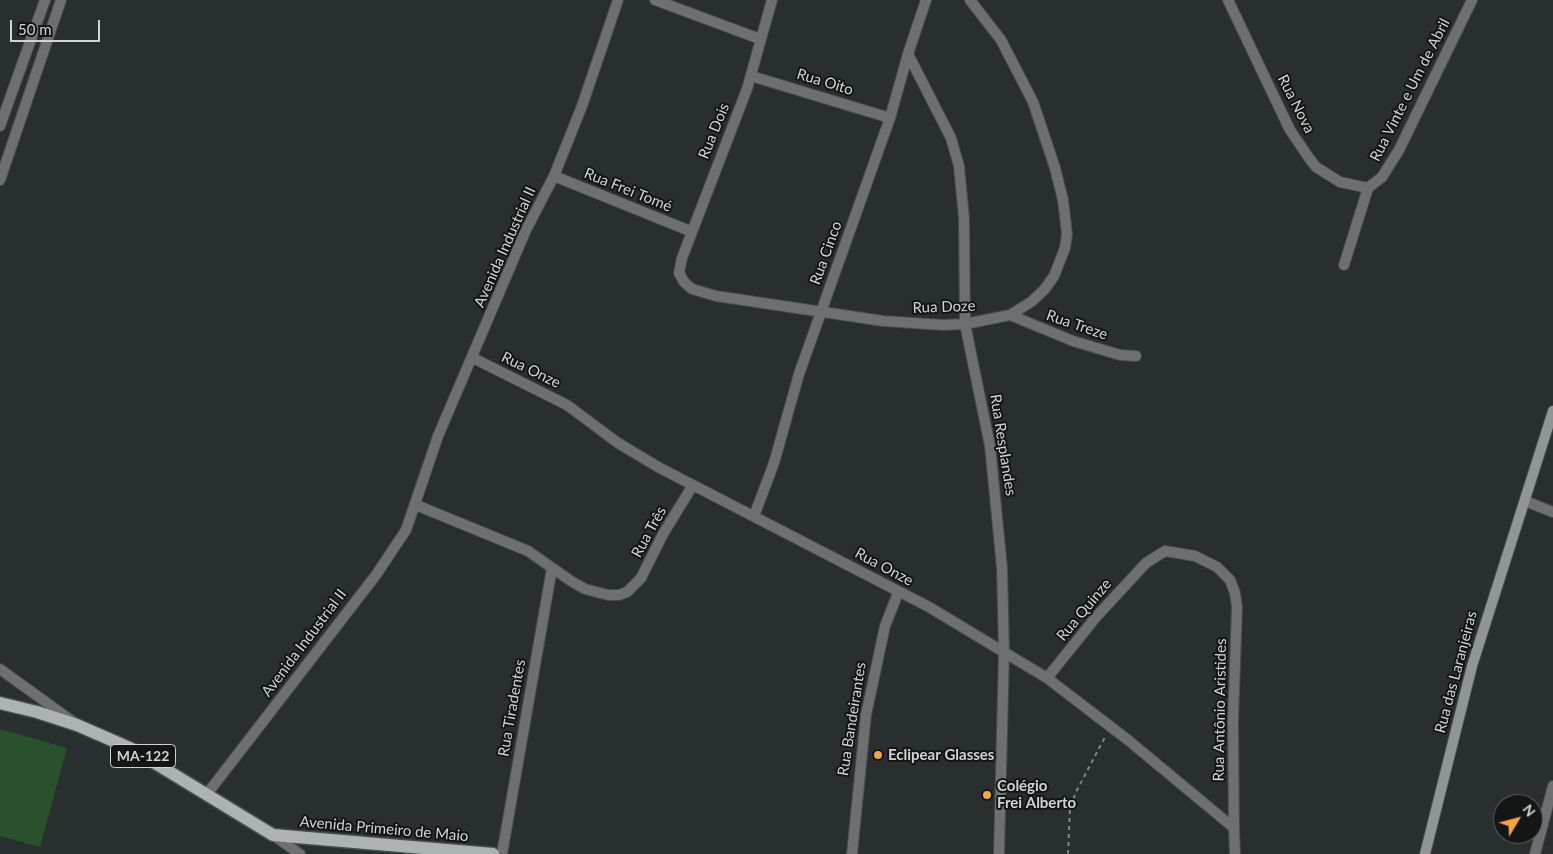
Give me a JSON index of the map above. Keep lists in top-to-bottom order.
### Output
{
  "streets": {
    "main road": ["MA-122", "Avenida Primeiro de Maio"],
    "street": [
      "Rua Oito",
      "Rua Vinte e Um de Abril",
      "Rua Nova",
      "Rua Dois",
      "Rua Frei Tomé",
      "Avenida Industrial II",
      "Rua Cinco",
      "Rua Doze",
      "Rua Treze",
      "Rua Onze",
      "Rua Resplandes",
      "Rua Três",
      "Rua Quinze",
      "Rua das Laranjeiras",
      "Rua Tiradentes",
      "Rua Antônio Aristides",
      "Rua Bandeirantes"
    ]
  },
  "crossings": [
    ["Rua Oito", "Rua Dois"],
    ["Rua Oito", "Rua Cinco"],
    ["Rua Vinte e Um de Abril", "Rua Nova"],
    ["Rua Dois", "Rua Frei Tomé"],
    ["Rua Dois", "Rua Doze"],
    ["Rua Frei Tomé", "Avenida Industrial II"],
    ["Avenida Industrial II", "Rua Onze"],
    ["Avenida Industrial II", "MA-122"],
    ["Rua Cinco", "Rua Doze"],
    ["Rua Cinco", "Rua Onze"],
    ["Rua Cinco", "Rua Resplandes"],
    ["Rua Doze", "Rua Treze"],
    ["Rua Doze", "Rua Resplandes"],
    ["Rua Onze", "Rua Resplandes"],
    ["Rua Onze", "Rua Três"],
    ["Rua Onze", "Rua Quinze"],
    ["Rua Onze", "Rua Antônio Aristides"],
    ["Rua Onze", "Rua Bandeirantes"],
    ["Rua Três", "Rua Tiradentes"],
    ["Rua Quinze", "Rua Antônio Aristides"],
    ["MA-122", "Avenida Primeiro de Maio"]
  ],
  "places": ["Eclipear Glasses", "Colégio Frei Alberto"],
  "scale_bar": "50 m",
  "north": "top right"
}
